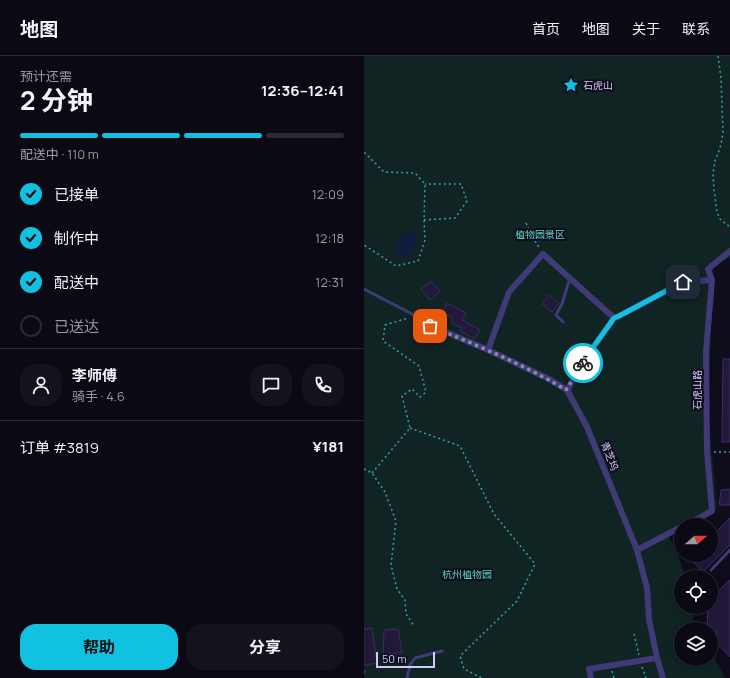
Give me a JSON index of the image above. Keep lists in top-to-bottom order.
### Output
{
  "streets": {
    "street": ["石虎山路", "青芝坞"]
  },
  "parks": ["植物园景区", "杭州植物园"],
  "places": {
    "place": ["石虎山"]
  },
  "scale_bar": "50 m",
  "north": "right",
  "page": {
    "header": "地图",
    "nav": [
      "首页",
      "地图",
      "关于",
      "联系"
    ],
    "heading": ["2 分钟", "预计还需", "12:36–12:41"],
    "panel": [
      "李师傅",
      "骑手 · 4.6",
      "订单 #3819",
      "¥181"
    ],
    "bar": "配送中 · 110 m",
    "list": [
      ["已接单", "12:09"],
      ["制作中", "12:18"],
      ["配送中", "12:31"],
      "已送达"
    ],
    "buttons": ["帮助", "分享"],
    "scale": "50 m"
  }
}
